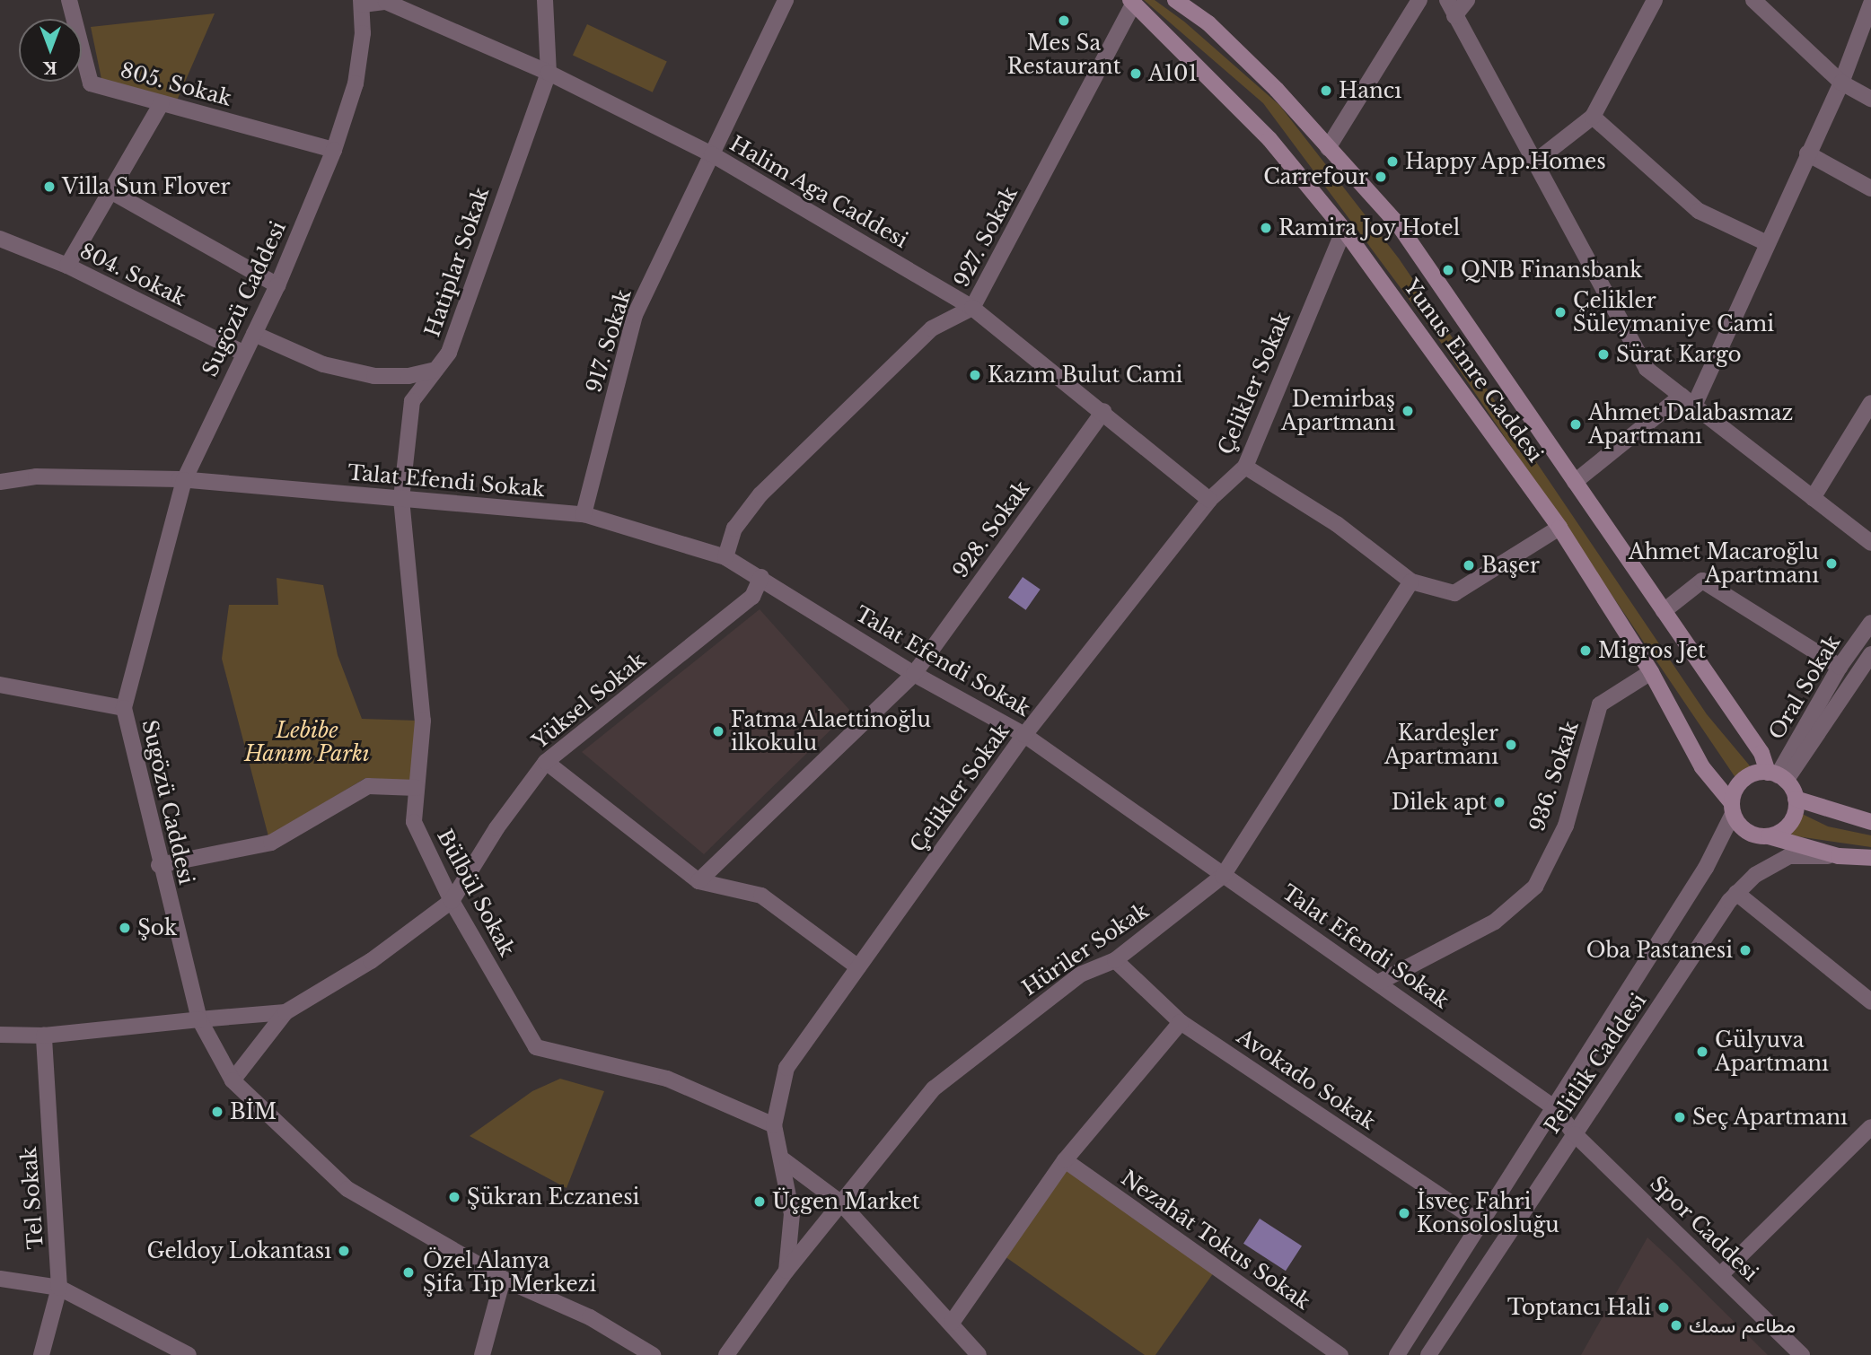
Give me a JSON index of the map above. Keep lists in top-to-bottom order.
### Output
{
  "streets": {
    "main road": ["Yunus Emre Caddesi"],
    "street": [
      "805. Sokak",
      "Halim Aga Caddesi",
      "927. Sokak",
      "Hatiplar Sokak",
      "804. Sokak",
      "Sugözü Caddesi",
      "917. Sokak",
      "Çelikler Sokak",
      "Talat Efendi Sokak",
      "928. Sokak",
      "Oral Sokak",
      "Yüksel Sokak",
      "936. Sokak",
      "Bülbül Sokak",
      "Hüriler Sokak",
      "Pelitlik Caddesi",
      "Avokado Sokak",
      "Tel Sokak",
      "Spor Caddesi",
      "Nezahât Tokus Sokak"
    ]
  },
  "crossings": [
    ["805. Sokak", "Sugözü Caddesi"],
    ["Halim Aga Caddesi", "927. Sokak"],
    ["Halim Aga Caddesi", "Hatiplar Sokak"],
    ["Halim Aga Caddesi", "Sugözü Caddesi"],
    ["Halim Aga Caddesi", "917. Sokak"],
    ["Halim Aga Caddesi", "Çelikler Sokak"],
    ["Halim Aga Caddesi", "928. Sokak"],
    ["927. Sokak", "Yunus Emre Caddesi"],
    ["927. Sokak", "Talat Efendi Sokak"],
    ["Hatiplar Sokak", "Talat Efendi Sokak"],
    ["Hatiplar Sokak", "Bülbül Sokak"],
    ["804. Sokak", "Sugözü Caddesi"],
    ["Sugözü Caddesi", "Talat Efendi Sokak"],
    ["Sugözü Caddesi", "Yüksel Sokak"],
    ["917. Sokak", "Talat Efendi Sokak"],
    ["Yunus Emre Caddesi", "Çelikler Sokak"],
    ["Yunus Emre Caddesi", "Oral Sokak"],
    ["Yunus Emre Caddesi", "936. Sokak"],
    ["Yunus Emre Caddesi", "Pelitlik Caddesi"],
    ["Çelikler Sokak", "Talat Efendi Sokak"],
    ["Çelikler Sokak", "Bülbül Sokak"],
    ["Çelikler Sokak", "Hüriler Sokak"],
    ["Talat Efendi Sokak", "928. Sokak"],
    ["Talat Efendi Sokak", "Yüksel Sokak"],
    ["Talat Efendi Sokak", "936. Sokak"],
    ["Talat Efendi Sokak", "Bülbül Sokak"],
    ["Talat Efendi Sokak", "Hüriler Sokak"],
    ["Talat Efendi Sokak", "Pelitlik Caddesi"],
    ["Talat Efendi Sokak", "Spor Caddesi"],
    ["Oral Sokak", "Pelitlik Caddesi"],
    ["Yüksel Sokak", "Bülbül Sokak"],
    ["Yüksel Sokak", "Tel Sokak"],
    ["Hüriler Sokak", "Avokado Sokak"],
    ["Pelitlik Caddesi", "Avokado Sokak"],
    ["Pelitlik Caddesi", "Spor Caddesi"]
  ],
  "parks": ["Lebibe Hanım Parkı"],
  "places": [
    "Mes Sa Restaurant",
    "A101",
    "Hancı",
    "Happy App.Homes",
    "Carrefour",
    "Villa Sun Flover",
    "Ramira Joy Hotel",
    "QNB Finansbank",
    "Çelikler Süleymaniye Cami",
    "Sürat Kargo",
    "Kazım Bulut Cami",
    "Demirbaş Apartmanı",
    "Ahmet Dalabasmaz Apartmanı",
    "Ahmet Macaroğlu Apartmanı",
    "Başer",
    "Migros Jet",
    "Fatma Alaettinoğlu ilkokulu",
    "Kardeşler Apartmanı",
    "Dilek apt",
    "Şok",
    "Oba Pastanesi",
    "Gülyuva Apartmanı",
    "BİM",
    "Seç Apartmanı",
    "Şükran Eczanesi",
    "Üçgen Market",
    "İsveç Fahri Konsolosluğu",
    "Geldoy Lokantası",
    "Özel Alanya Şifa Tıp Merkezi",
    "Toptancı Hali",
    "مطاعم سمك"
  ],
  "north": "bottom"
}
